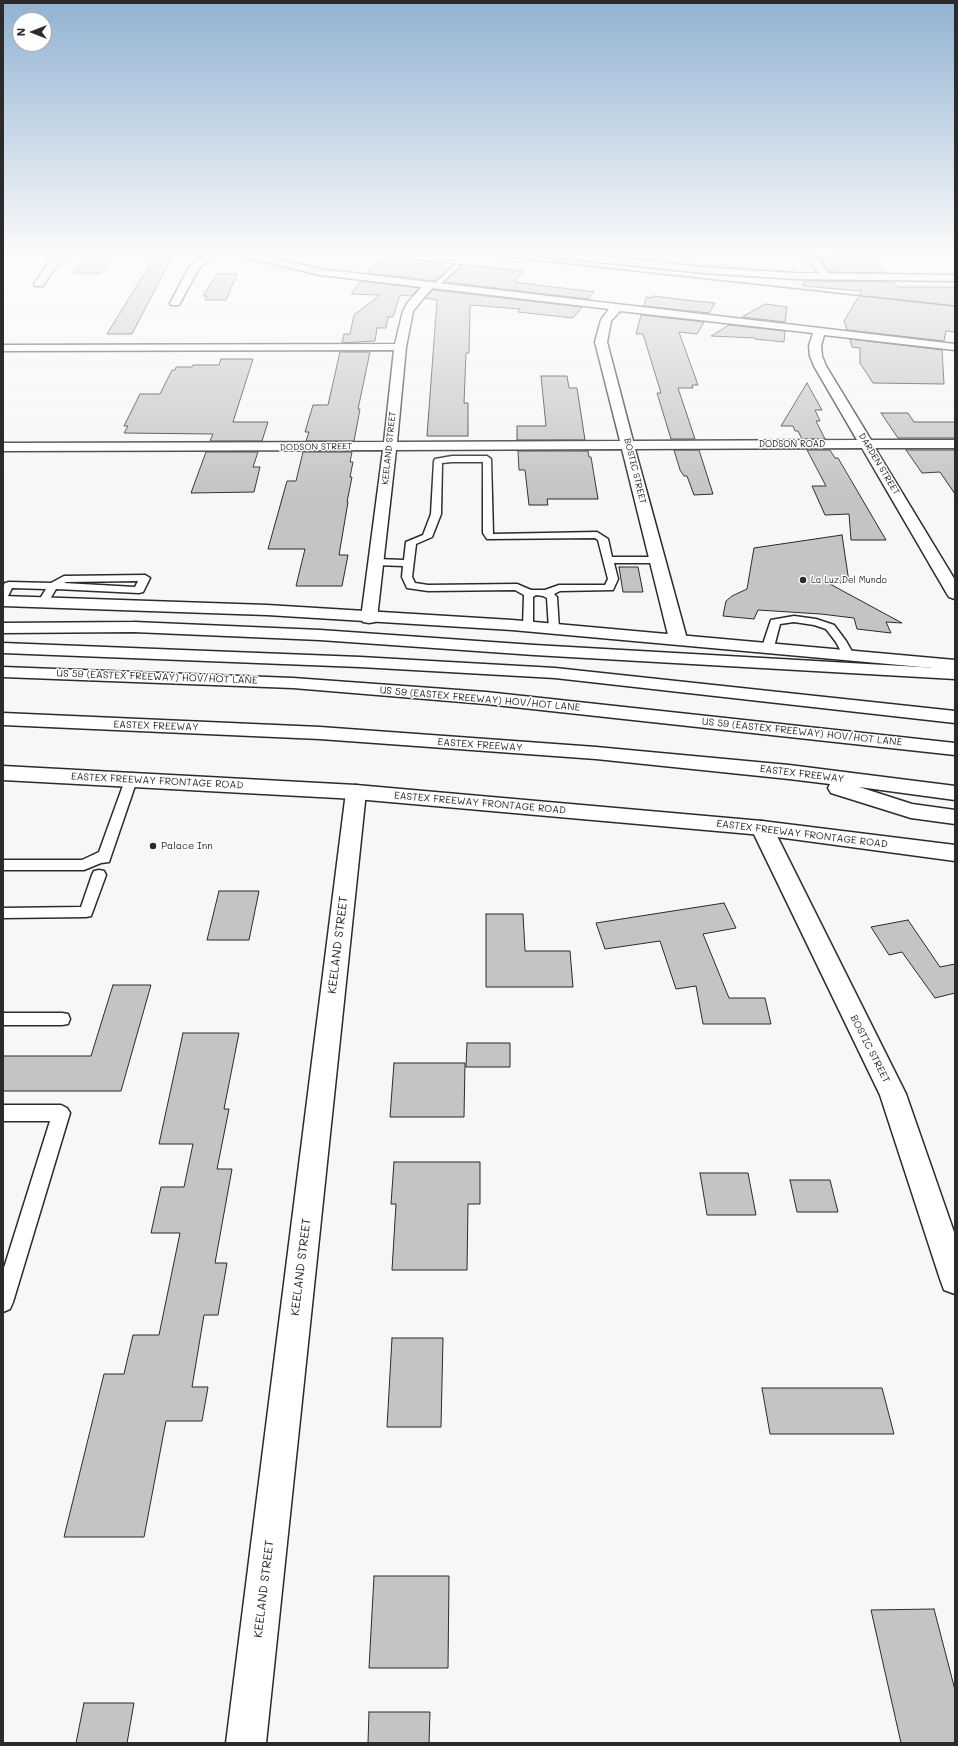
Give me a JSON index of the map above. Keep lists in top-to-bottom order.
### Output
{
  "streets": {
    "main road": [
      "DODSON ROAD",
      "DODSON STREET",
      "KEELAND STREET",
      "DARDEN STREET",
      "BOSTIC STREET",
      "US 59 (EASTEX FREEWAY) HOV/HOT LANE",
      "EASTEX FREEWAY",
      "EASTEX FREEWAY FRONTAGE ROAD"
    ]
  },
  "crossings": [
    ["DODSON ROAD", "DODSON STREET"],
    ["DODSON ROAD", "DARDEN STREET"],
    ["DODSON ROAD", "BOSTIC STREET"],
    ["DODSON STREET", "KEELAND STREET"],
    ["DODSON STREET", "BOSTIC STREET"],
    ["KEELAND STREET", "EASTEX FREEWAY FRONTAGE ROAD"],
    ["BOSTIC STREET", "EASTEX FREEWAY FRONTAGE ROAD"]
  ],
  "places": ["La Luz Del Mundo", "Palace Inn"],
  "north": "left"
}
